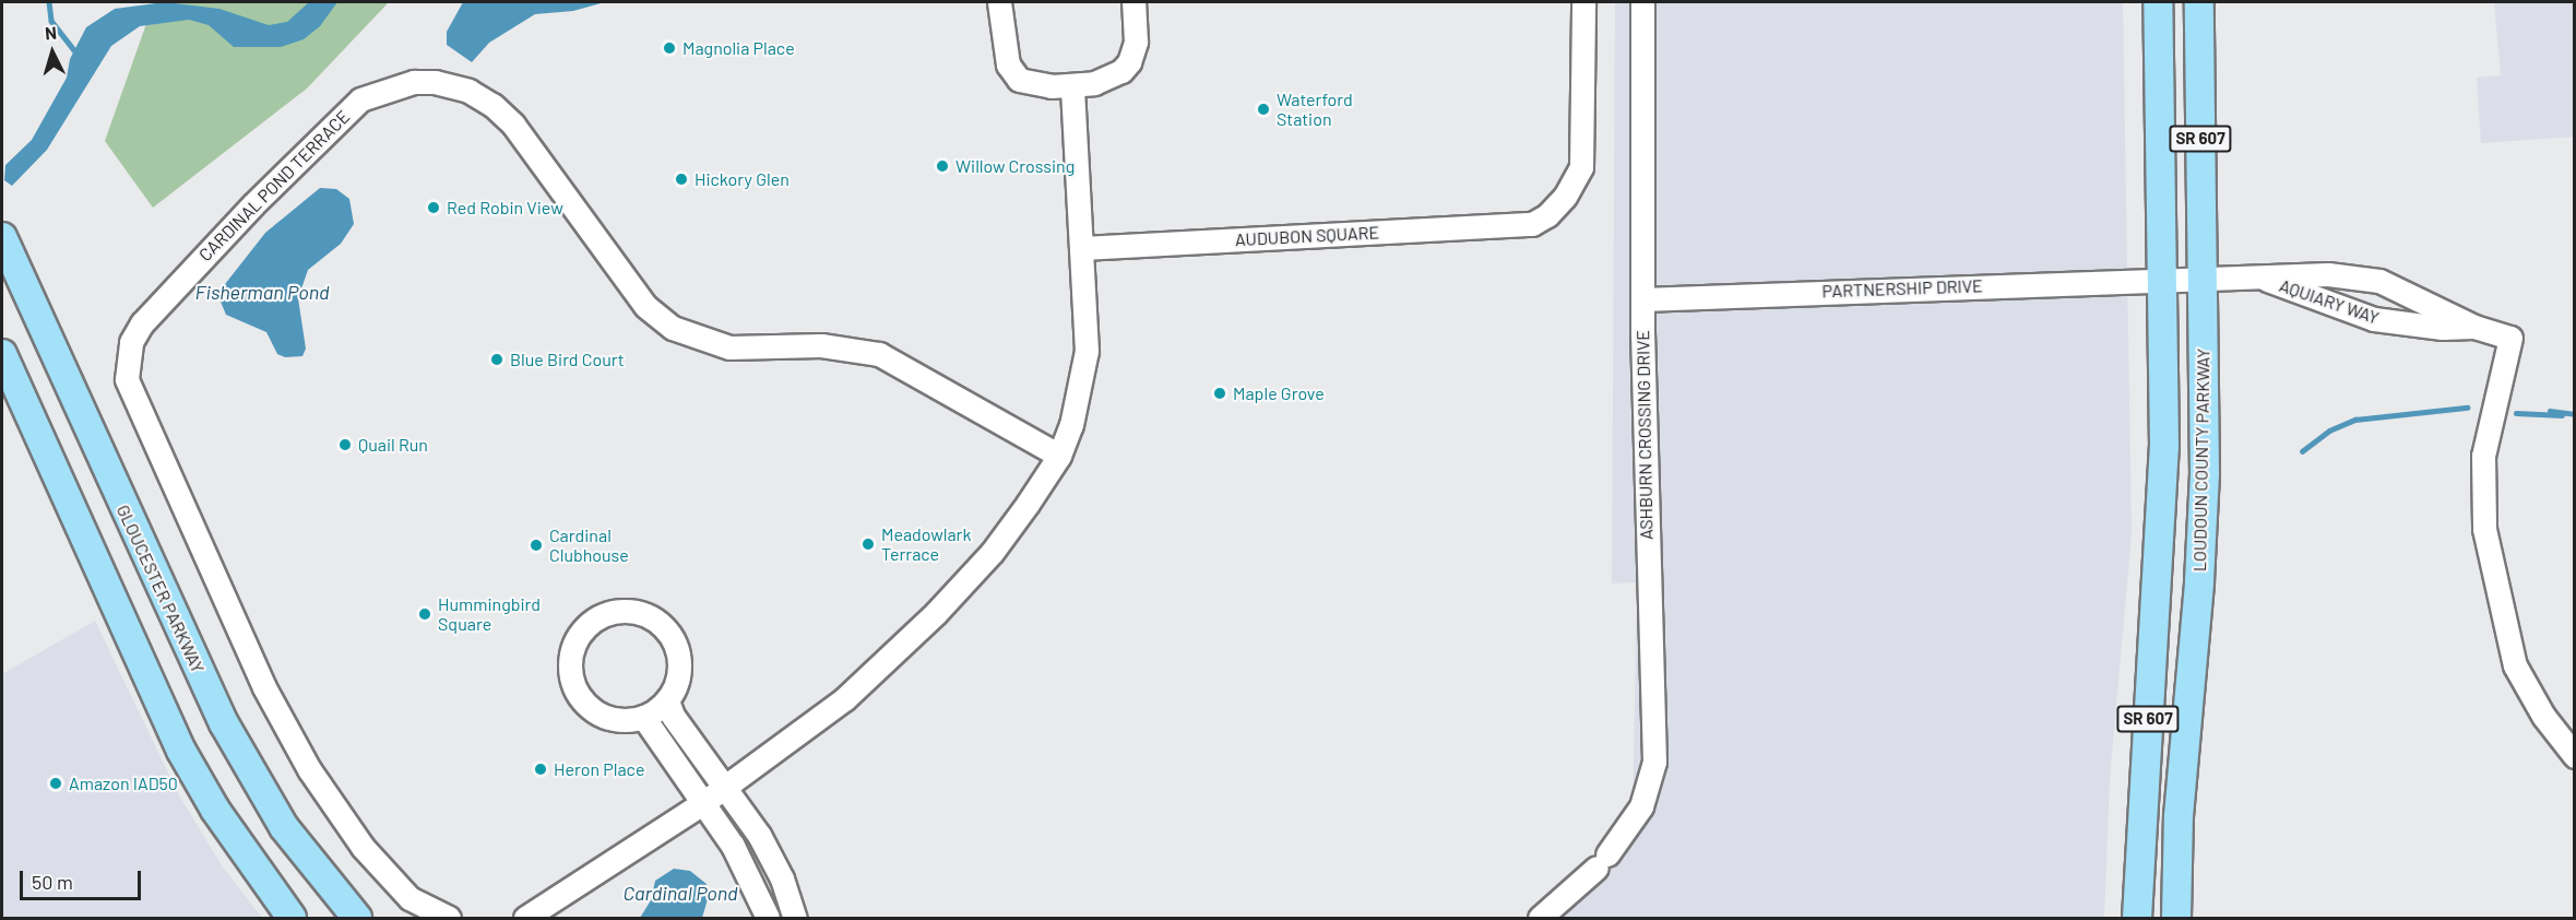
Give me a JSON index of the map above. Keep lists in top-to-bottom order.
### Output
{
  "streets": {
    "main road": ["SR 607", "LOUDOUN COUNTY PARKWAY", "GLOUCESTER PARKWAY"],
    "street": [
      "CARDINAL POND TERRACE",
      "AUDUBON SQUARE",
      "PARTNERSHIP DRIVE",
      "AQUIARY WAY",
      "ASHBURN CROSSING DRIVE"
    ]
  },
  "crossings": [
    ["PARTNERSHIP DRIVE", "AQUIARY WAY"],
    ["PARTNERSHIP DRIVE", "ASHBURN CROSSING DRIVE"],
    ["PARTNERSHIP DRIVE", "LOUDOUN COUNTY PARKWAY"],
    ["AQUIARY WAY", "LOUDOUN COUNTY PARKWAY"]
  ],
  "water": ["Fisherman Pond", "Cardinal Pond"],
  "places": [
    "Magnolia Place",
    "Waterford Station",
    "Willow Crossing",
    "Hickory Glen",
    "Red Robin View",
    "Blue Bird Court",
    "Maple Grove",
    "Quail Run",
    "Meadowlark Terrace",
    "Cardinal Clubhouse",
    "Hummingbird Square",
    "Heron Place",
    "Amazon IAD50"
  ],
  "scale_bar": "50 m",
  "north": "top"
}
